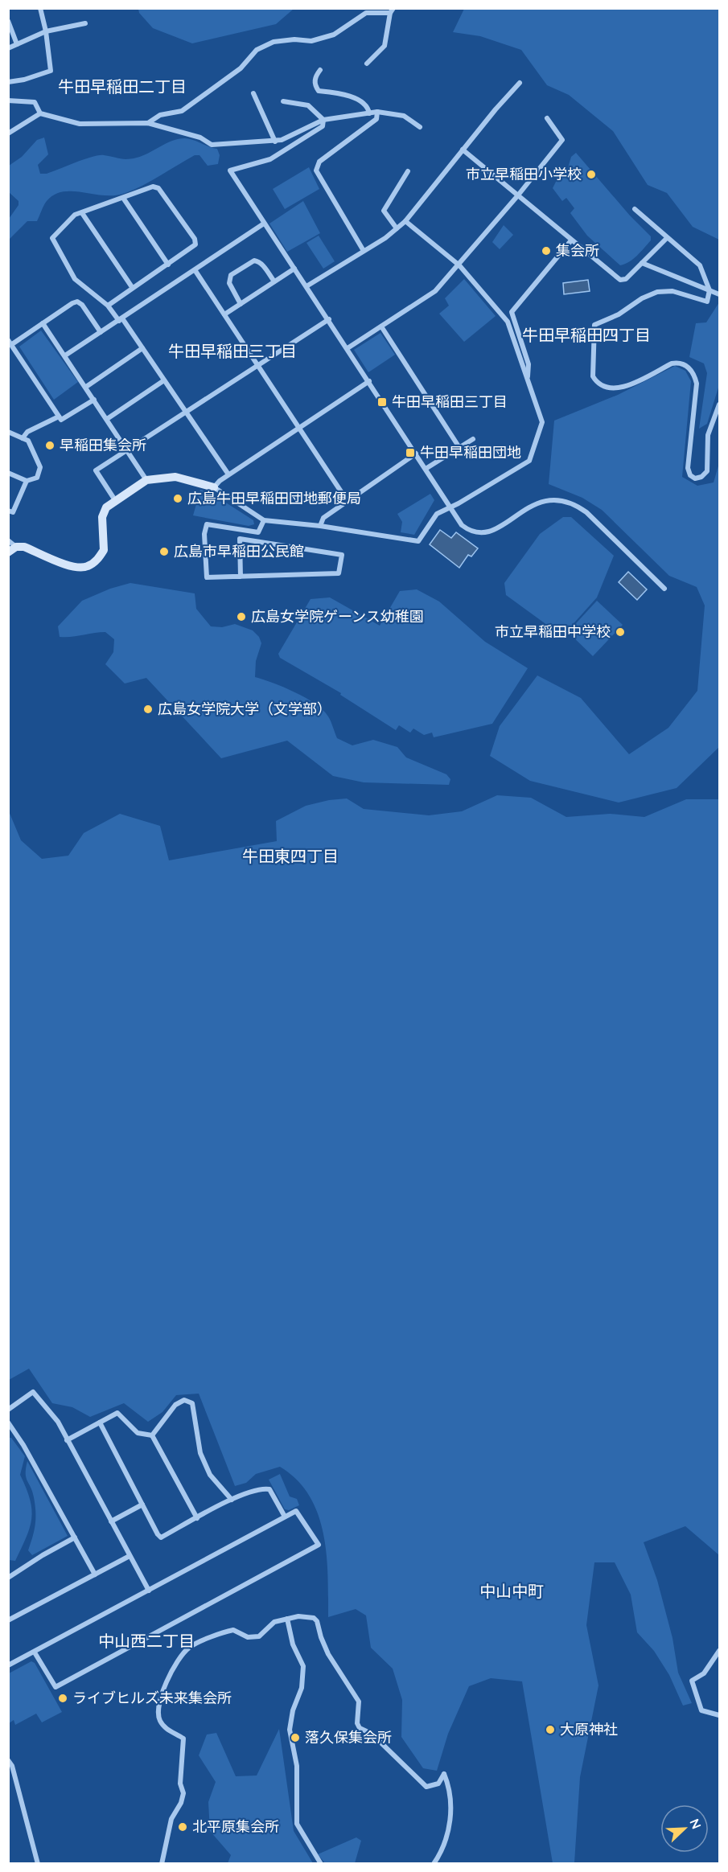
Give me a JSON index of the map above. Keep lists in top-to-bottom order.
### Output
{
  "districts": [
    "牛田早稲田二丁目",
    "牛田早稲田四丁目",
    "牛田早稲田三丁目",
    "牛田東四丁目",
    "中山中町",
    "中山西二丁目"
  ],
  "places": {
    "other": [
      "市立早稲田小学校",
      "集会所",
      "早稲田集会所",
      "広島牛田早稲田団地郵便局",
      "広島市早稲田公民館",
      "広島女学院ゲーンス幼稚園",
      "市立早稲田中学校",
      "広島女学院大学（文学部）",
      "ライブヒルズ未来集会所",
      "大原神社",
      "落久保集会所",
      "北平原集会所"
    ],
    "transit": ["牛田早稲田三丁目", "牛田早稲田団地"]
  },
  "north": "top right"
}
